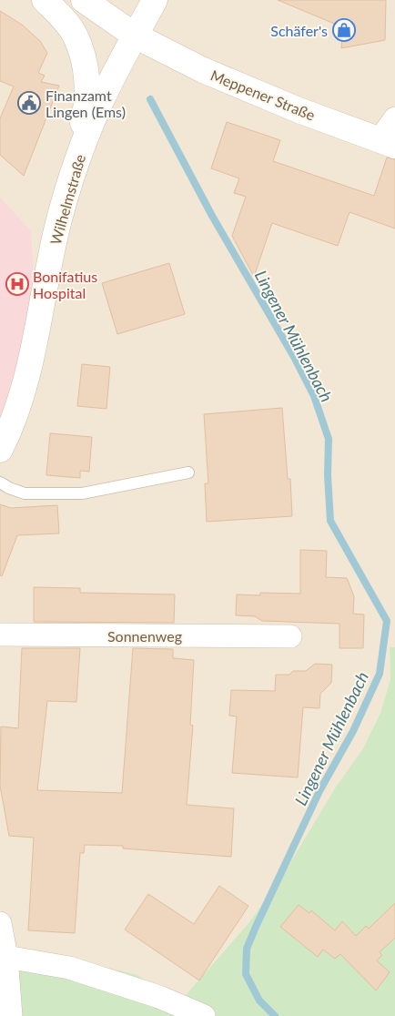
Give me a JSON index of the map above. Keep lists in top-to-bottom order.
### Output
{
  "streets": {
    "street": ["Meppener Straße", "Wilhelmstraße", "Sonnenweg"]
  },
  "crossings": [
    ["Meppener Straße", "Wilhelmstraße"]
  ],
  "water": ["Lingener Mühlenbach"],
  "places": {
    "shop": ["Schäfer's"],
    "public building": ["Finanzamt Lingen (Ems)"],
    "hospital": ["Bonifatius Hospital"]
  }
}
